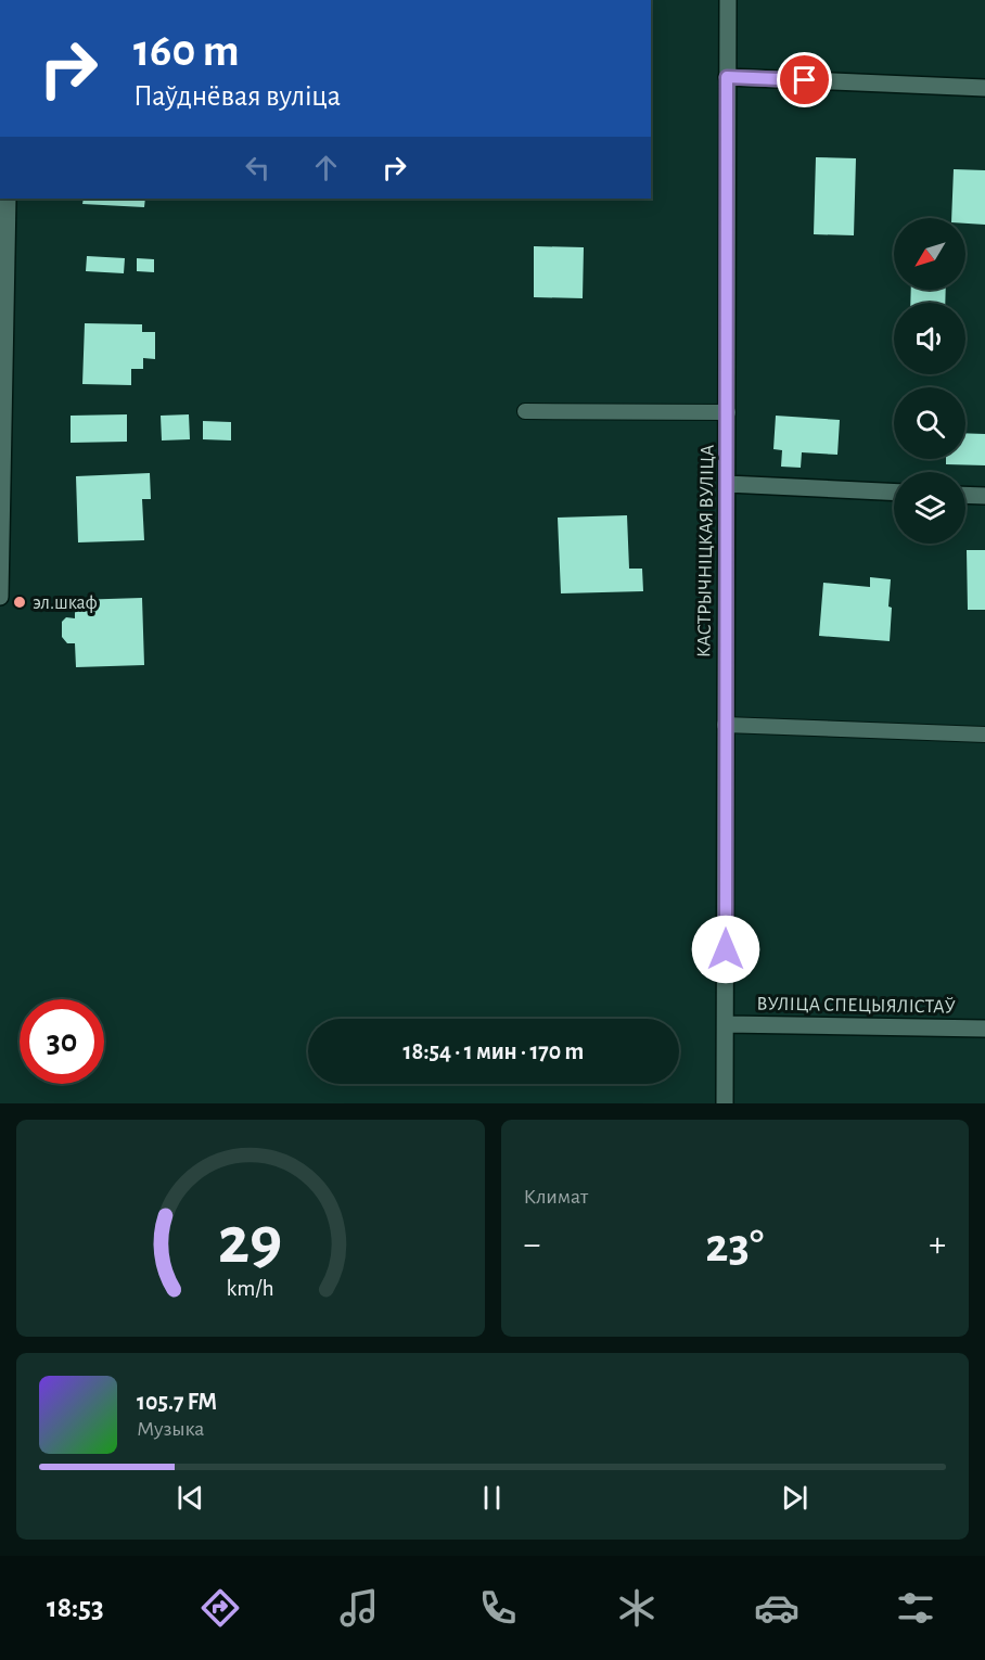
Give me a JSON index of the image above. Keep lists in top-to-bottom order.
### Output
{
  "streets": {
    "street": ["КАСТРЫЧНІЦКАЯ ВУЛІЦА", "ВУЛІЦА СПЕЦЫЯЛІСТАЎ"]
  },
  "crossings": [
    ["КАСТРЫЧНІЦКАЯ ВУЛІЦА", "ВУЛІЦА СПЕЦЫЯЛІСТАЎ"]
  ],
  "places": ["эл.шкаф"],
  "north": "bottom left",
  "page": {
    "turn": ["160 m", "Паўднёвая вуліца"],
    "limit": "30",
    "trip": "18:54 · 1 мин · 170 m",
    "tile": "Климат",
    "heat": ["−", "23°", "+"],
    "song": ["105.7 FM", "Музыка"],
    "tabs": "18:53",
    "gauge": ["29", "km/h"]
  }
}
